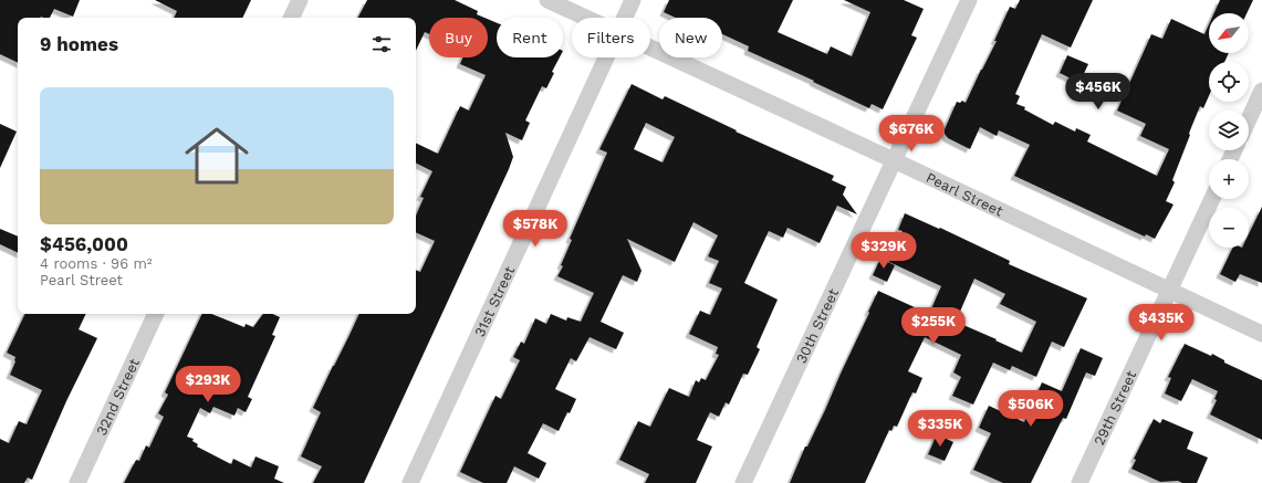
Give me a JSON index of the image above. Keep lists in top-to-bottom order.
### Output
{
  "streets": {
    "street": [
      "Pearl Street",
      "31st Street",
      "30th Street",
      "32nd Street",
      "29th Street"
    ]
  },
  "crossings": [
    ["Pearl Street", "30th Street"],
    ["Pearl Street", "29th Street"]
  ],
  "north": "bottom left",
  "page": {
    "map_buttons": ["+", "−"],
    "chip": [
      "Buy",
      "Rent",
      "Filters",
      "New"
    ],
    "heading": "9 homes",
    "list": [
      {
        "name": "$456,000",
        "note": "4 rooms · 96 m² · Pearl Street"
      }
    ],
    "price": [
      "$456K",
      "$676K",
      "$578K",
      "$329K",
      "$435K",
      "$255K",
      "$293K",
      "$506K",
      "$335K"
    ]
  }
}
